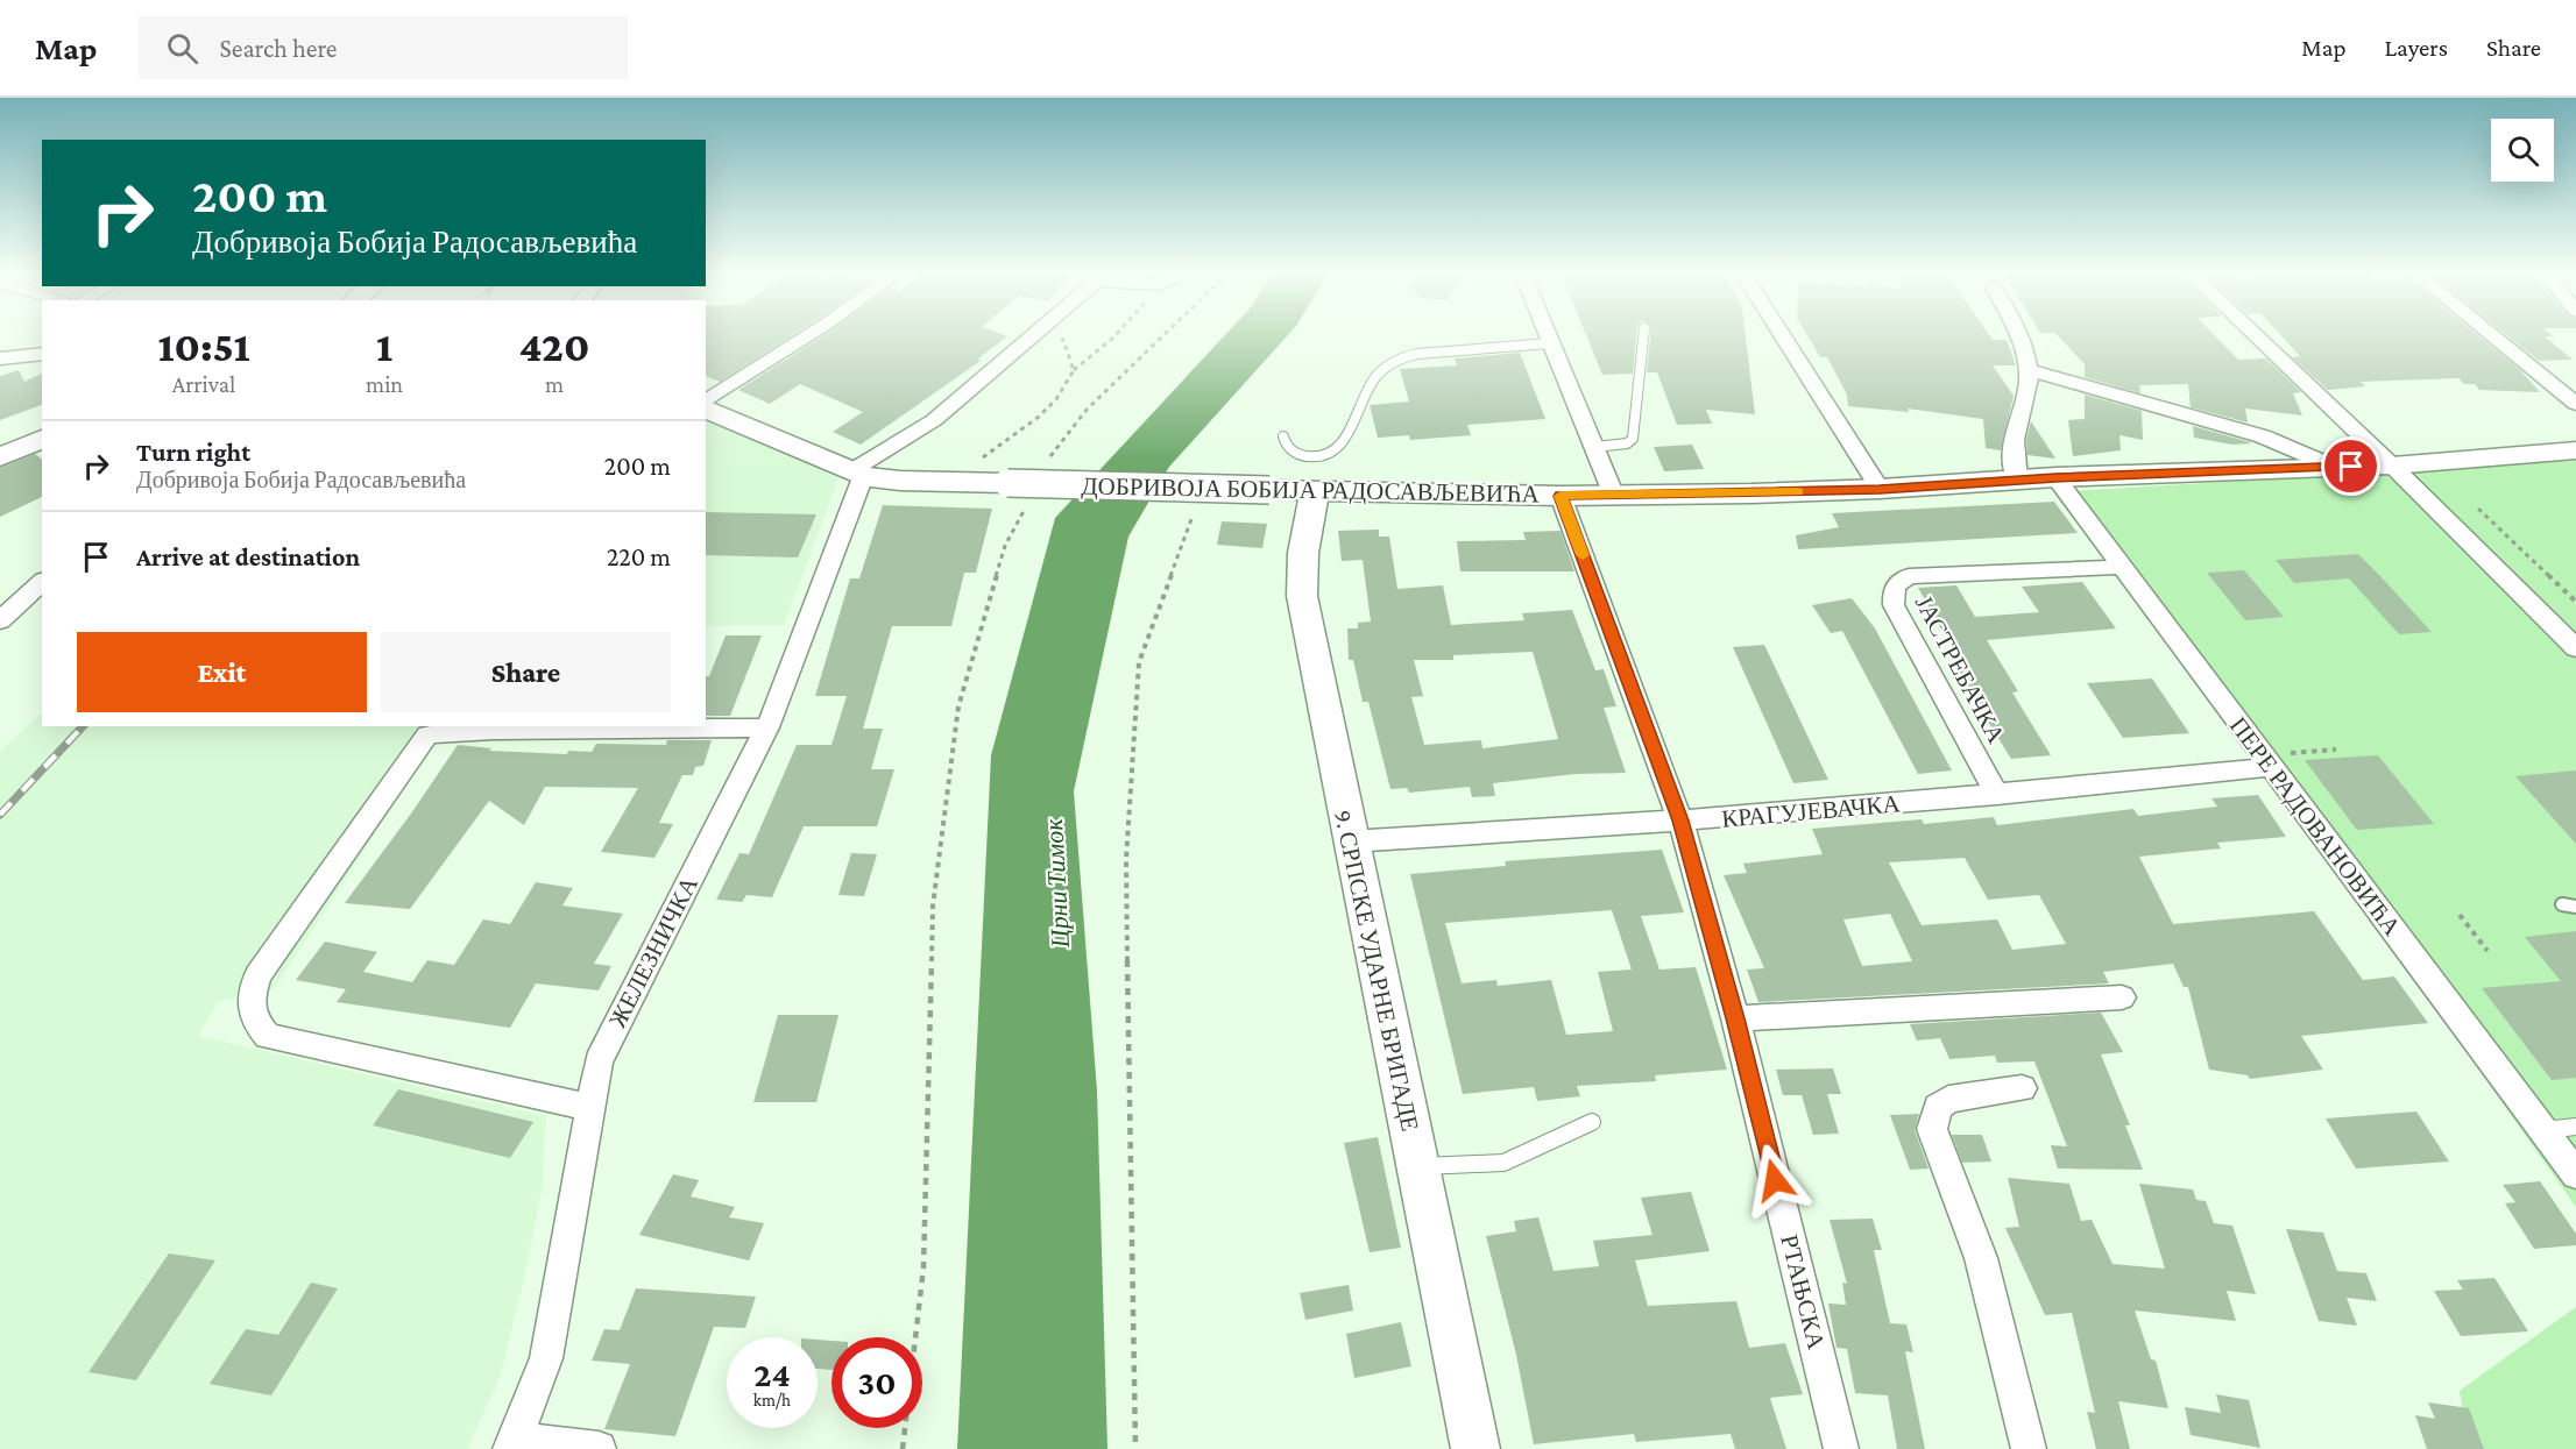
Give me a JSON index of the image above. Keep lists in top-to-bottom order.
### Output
{
  "streets": {
    "street": [
      "ДОБРИВОЈА БОБИЈА РАДОСАВЉЕВИЋА",
      "ЈАСТРЕБАЧКА",
      "КРАГУЈЕВАЧКА",
      "ПЕРЕ РАДОВАНОВИЋА",
      "ЖЕЛЕЗНИЧКА",
      "9. СРПСКЕ УДАРНЕ БРИГАДЕ",
      "РТАЊСКА"
    ]
  },
  "crossings": [
    ["ДОБРИВОЈА БОБИЈА РАДОСАВЉЕВИЋА", "ПЕРЕ РАДОВАНОВИЋА"],
    ["ДОБРИВОЈА БОБИЈА РАДОСАВЉЕВИЋА", "ЖЕЛЕЗНИЧКА"],
    ["ДОБРИВОЈА БОБИЈА РАДОСАВЉЕВИЋА", "9. СРПСКЕ УДАРНЕ БРИГАДЕ"],
    ["ДОБРИВОЈА БОБИЈА РАДОСАВЉЕВИЋА", "РТАЊСКА"],
    ["ЈАСТРЕБАЧКА", "КРАГУЈЕВАЧКА"],
    ["ЈАСТРЕБАЧКА", "ПЕРЕ РАДОВАНОВИЋА"],
    ["КРАГУЈЕВАЧКА", "ПЕРЕ РАДОВАНОВИЋА"],
    ["КРАГУЈЕВАЧКА", "9. СРПСКЕ УДАРНЕ БРИГАДЕ"],
    ["КРАГУЈЕВАЧКА", "РТАЊСКА"]
  ],
  "water": ["Црни Тимок"],
  "page": {
    "header": "Map",
    "search": "Search here",
    "nav": ["Map", "Layers", "Share"],
    "turn": ["200 m", "Добривоја Бобија Радосављевића"],
    "eta": [
      "10:51",
      "Arrival",
      "1",
      "min",
      "420",
      "m"
    ],
    "list": [
      {
        "name": "Turn right",
        "note": "Добривоја Бобија Радосављевића",
        "value": "200 m"
      },
      {
        "name": "Arrive at destination",
        "value": "220 m"
      }
    ],
    "buttons": ["Exit", "Share"],
    "speed": "24 km/h",
    "limit": "30"
  }
}
